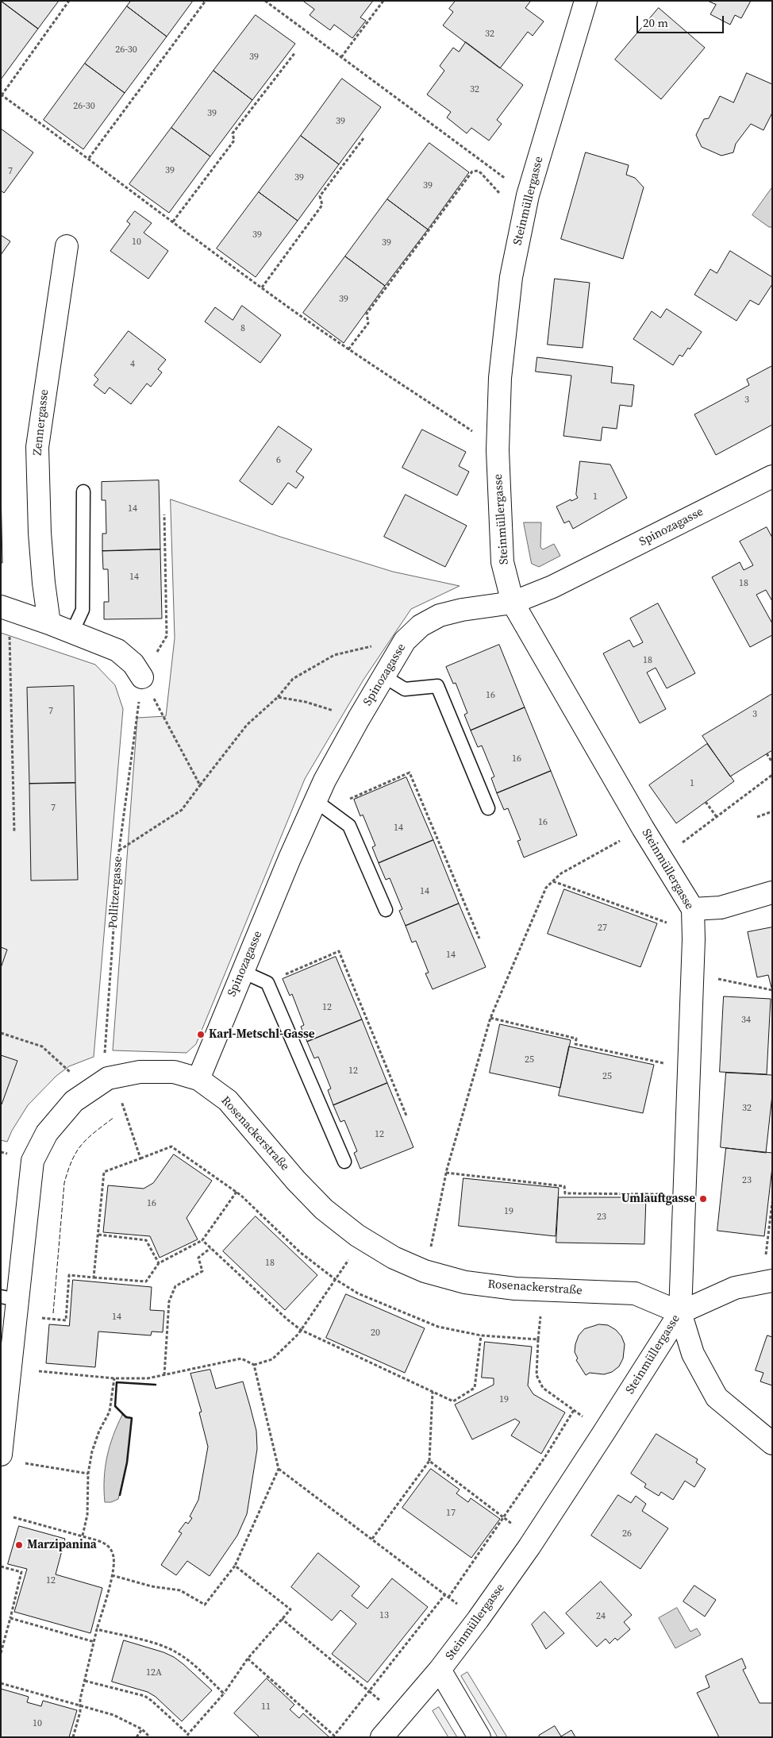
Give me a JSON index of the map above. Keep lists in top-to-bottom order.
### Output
{
  "streets": {
    "street": [
      "Steinmüllergasse",
      "Zennergasse",
      "Spinozagasse",
      "Rosenackerstraße"
    ],
    "path": ["Pollitzergasse"]
  },
  "crossings": [
    ["Steinmüllergasse", "Spinozagasse"],
    ["Steinmüllergasse", "Rosenackerstraße"],
    ["Spinozagasse", "Rosenackerstraße"],
    ["Pollitzergasse", "Rosenackerstraße"]
  ],
  "places": ["Karl-Metschl-Gasse", "Umlauftgasse", "Marzipanina"],
  "house_numbers": [
    "32",
    "26-30",
    "39",
    "32",
    "26-30",
    "39",
    "39",
    "39",
    "7",
    "39",
    "39",
    "39",
    "10",
    "39",
    "39",
    "8",
    "4",
    "3",
    "6",
    "1",
    "14",
    "14",
    "18",
    "18",
    "16",
    "7",
    "3",
    "16",
    "1",
    "7",
    "16",
    "14",
    "14",
    "27",
    "14",
    "12",
    "34",
    "25",
    "12",
    "25",
    "32",
    "12",
    "23",
    "16",
    "19",
    "23",
    "18",
    "14",
    "20",
    "19",
    "17",
    "26",
    "12",
    "13",
    "24",
    "12A",
    "11",
    "10"
  ],
  "scale_bar": "20 m"
}
